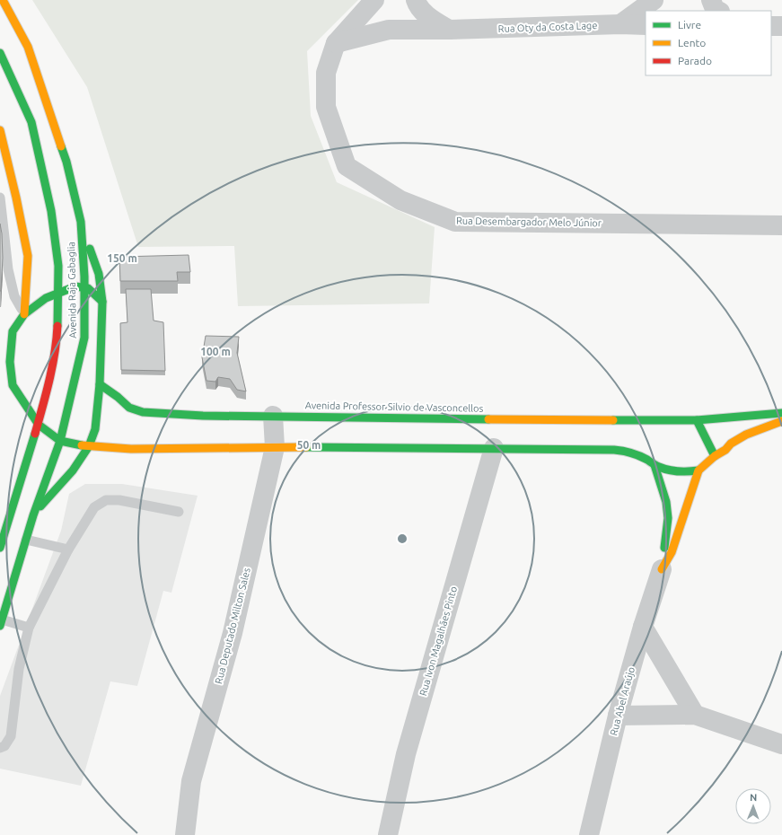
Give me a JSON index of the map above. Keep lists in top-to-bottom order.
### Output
{
  "streets": {
    "street": [
      "Rua Oty da Costa Lage",
      "Rua Desembargador Melo Júnior",
      "Avenida Raja Gabaglia",
      "Avenida Professor Silvio de Vasconcellos",
      "Rua Deputado Milton Sales",
      "Rua Ivon Magalhães Pinto",
      "Rua Abel Araújo"
    ]
  },
  "crossings": [
    ["Rua Oty da Costa Lage", "Rua Desembargador Melo Júnior"],
    ["Avenida Professor Silvio de Vasconcellos", "Rua Deputado Milton Sales"]
  ],
  "legend": ["Livre", "Lento", "Parado"],
  "north": "top",
  "rings": ["150 m", "100 m", "50 m"]
}
